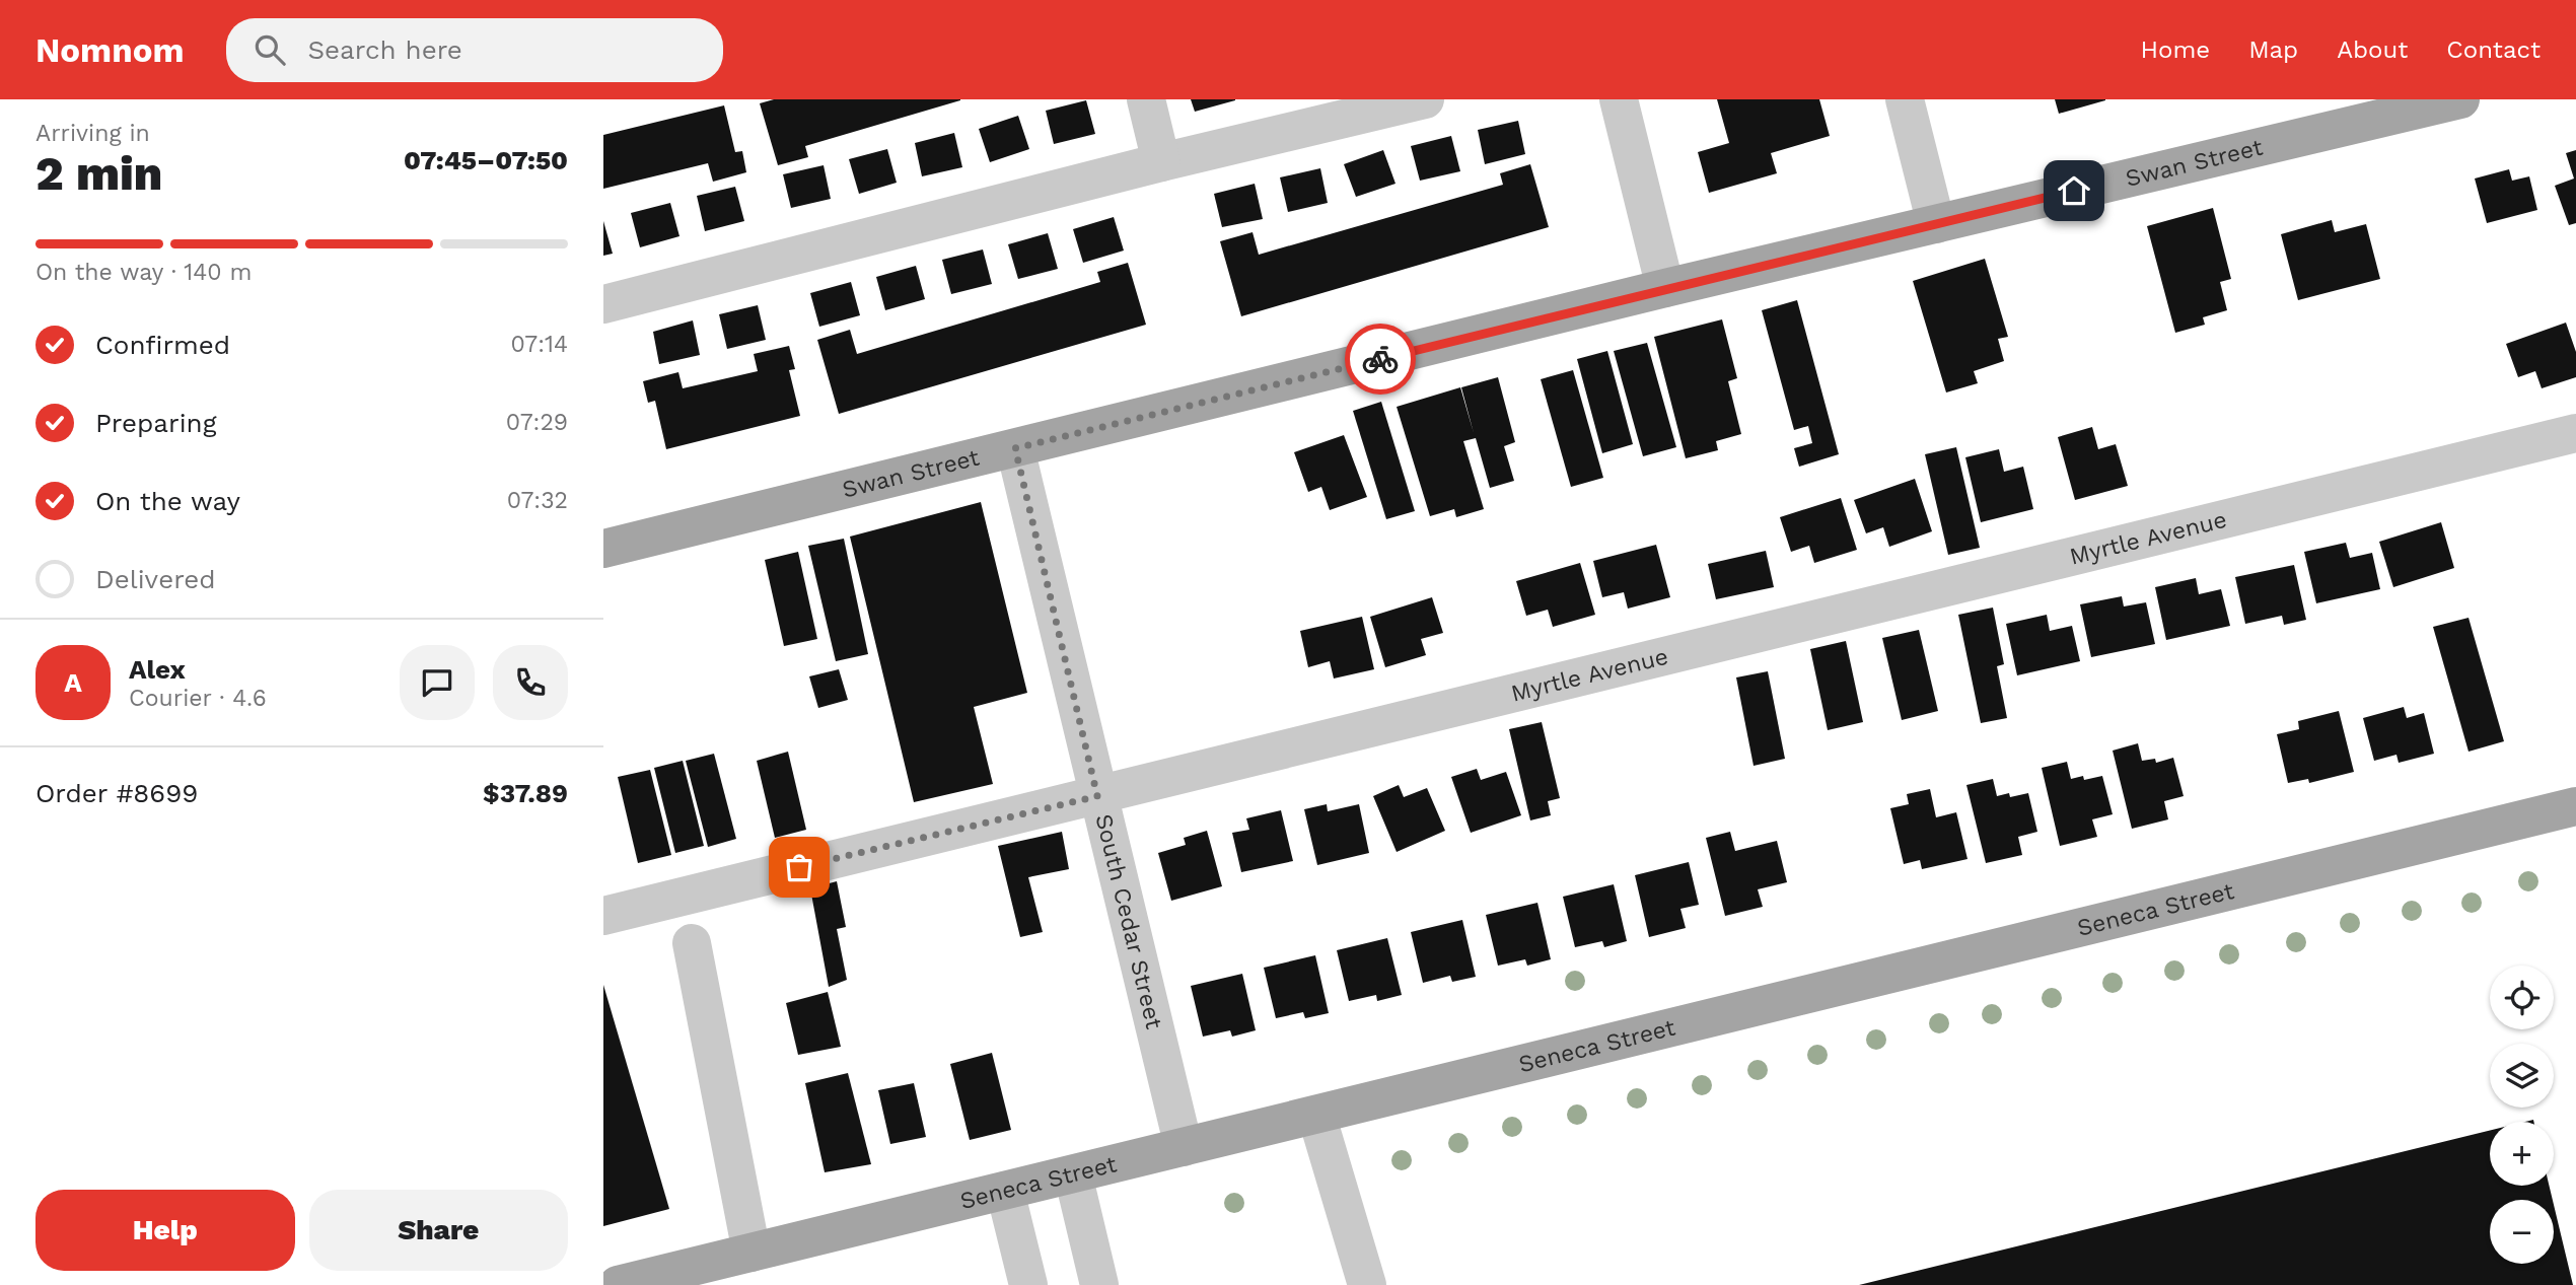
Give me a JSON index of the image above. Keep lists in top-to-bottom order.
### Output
{
  "streets": {
    "main road": ["Swan Street", "Seneca Street"],
    "street": ["Myrtle Avenue", "South Cedar Street"]
  },
  "crossings": [
    ["Swan Street", "South Cedar Street"],
    ["Myrtle Avenue", "South Cedar Street"],
    ["Seneca Street", "South Cedar Street"]
  ],
  "page": {
    "header": "Nomnom",
    "search": "Search here",
    "nav": [
      "Home",
      "Map",
      "About",
      "Contact"
    ],
    "heading": ["2 min", "Arriving in", "07:45–07:50"],
    "panel": [
      "Alex",
      "Courier · 4.6",
      "Order #8699",
      "$37.89"
    ],
    "bar": "On the way · 140 m",
    "list": [
      ["Confirmed", "07:14"],
      ["Preparing", "07:29"],
      ["On the way", "07:32"],
      "Delivered"
    ],
    "round": "A",
    "map_buttons": ["+", "−"],
    "buttons": ["Help", "Share"]
  }
}
